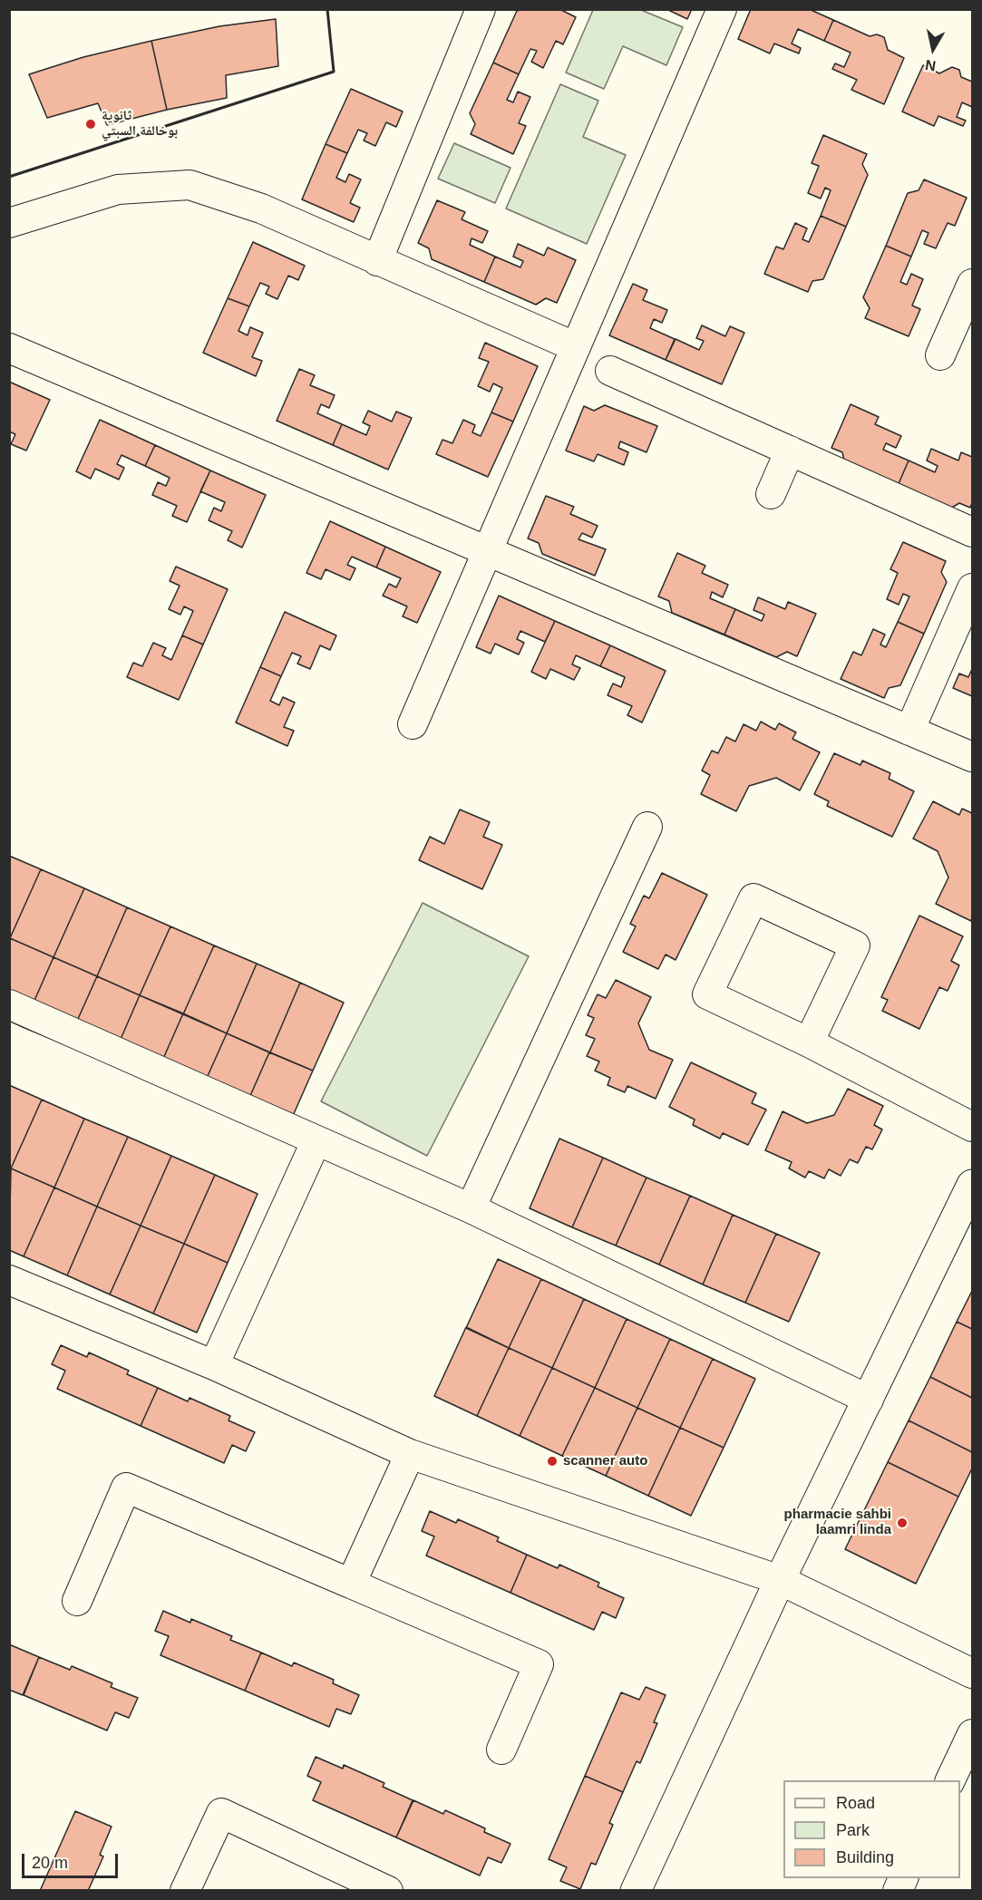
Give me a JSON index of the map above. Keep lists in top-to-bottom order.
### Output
{
  "places": ["ثانوية بوخالفة السبتي", "scanner auto", "pharmacie sahbi laamri linda"],
  "legend": ["Road", "Park", "Building"],
  "scale_bar": "20 m",
  "north": "bottom"
}
